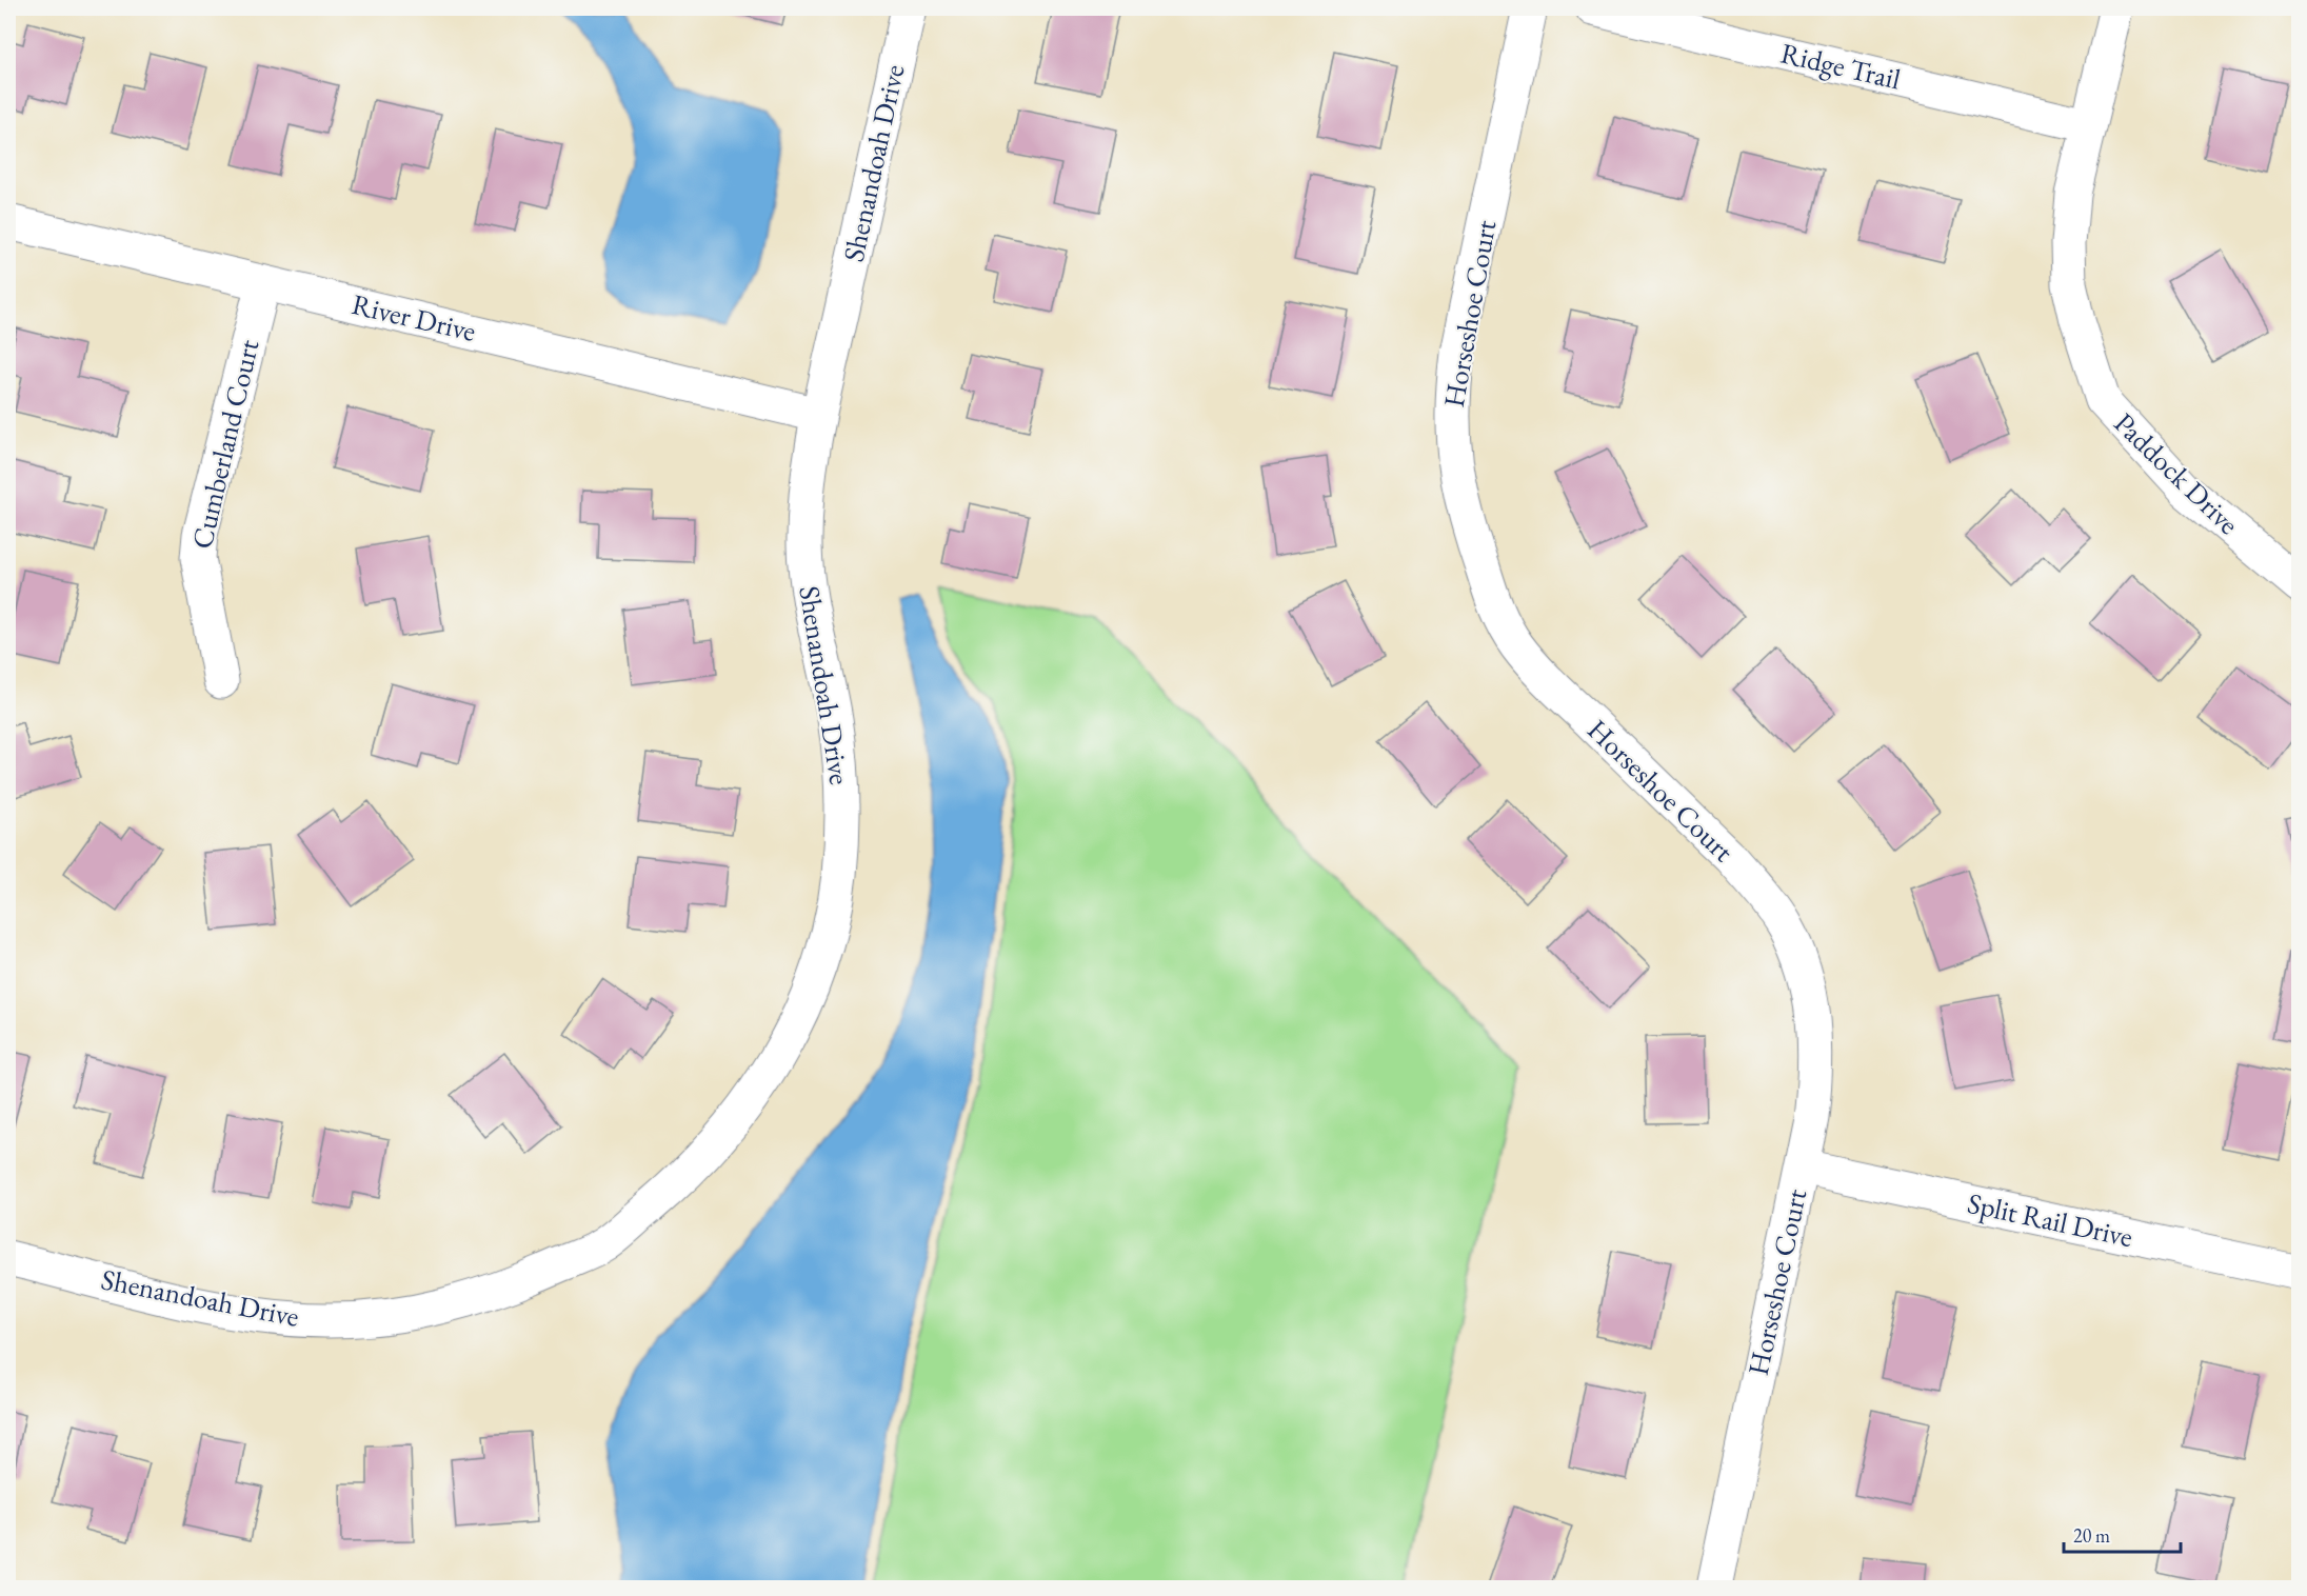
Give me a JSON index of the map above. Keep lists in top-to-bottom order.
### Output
{
  "streets": {
    "street": [
      "Ridge Trail",
      "Shenandoah Drive",
      "Horseshoe Court",
      "River Drive",
      "Cumberland Court",
      "Paddock Drive",
      "Split Rail Drive"
    ]
  },
  "crossings": [
    ["Ridge Trail", "Paddock Drive"],
    ["Shenandoah Drive", "River Drive"],
    ["Horseshoe Court", "Split Rail Drive"],
    ["River Drive", "Cumberland Court"]
  ],
  "scale_bar": "20 m"
}
